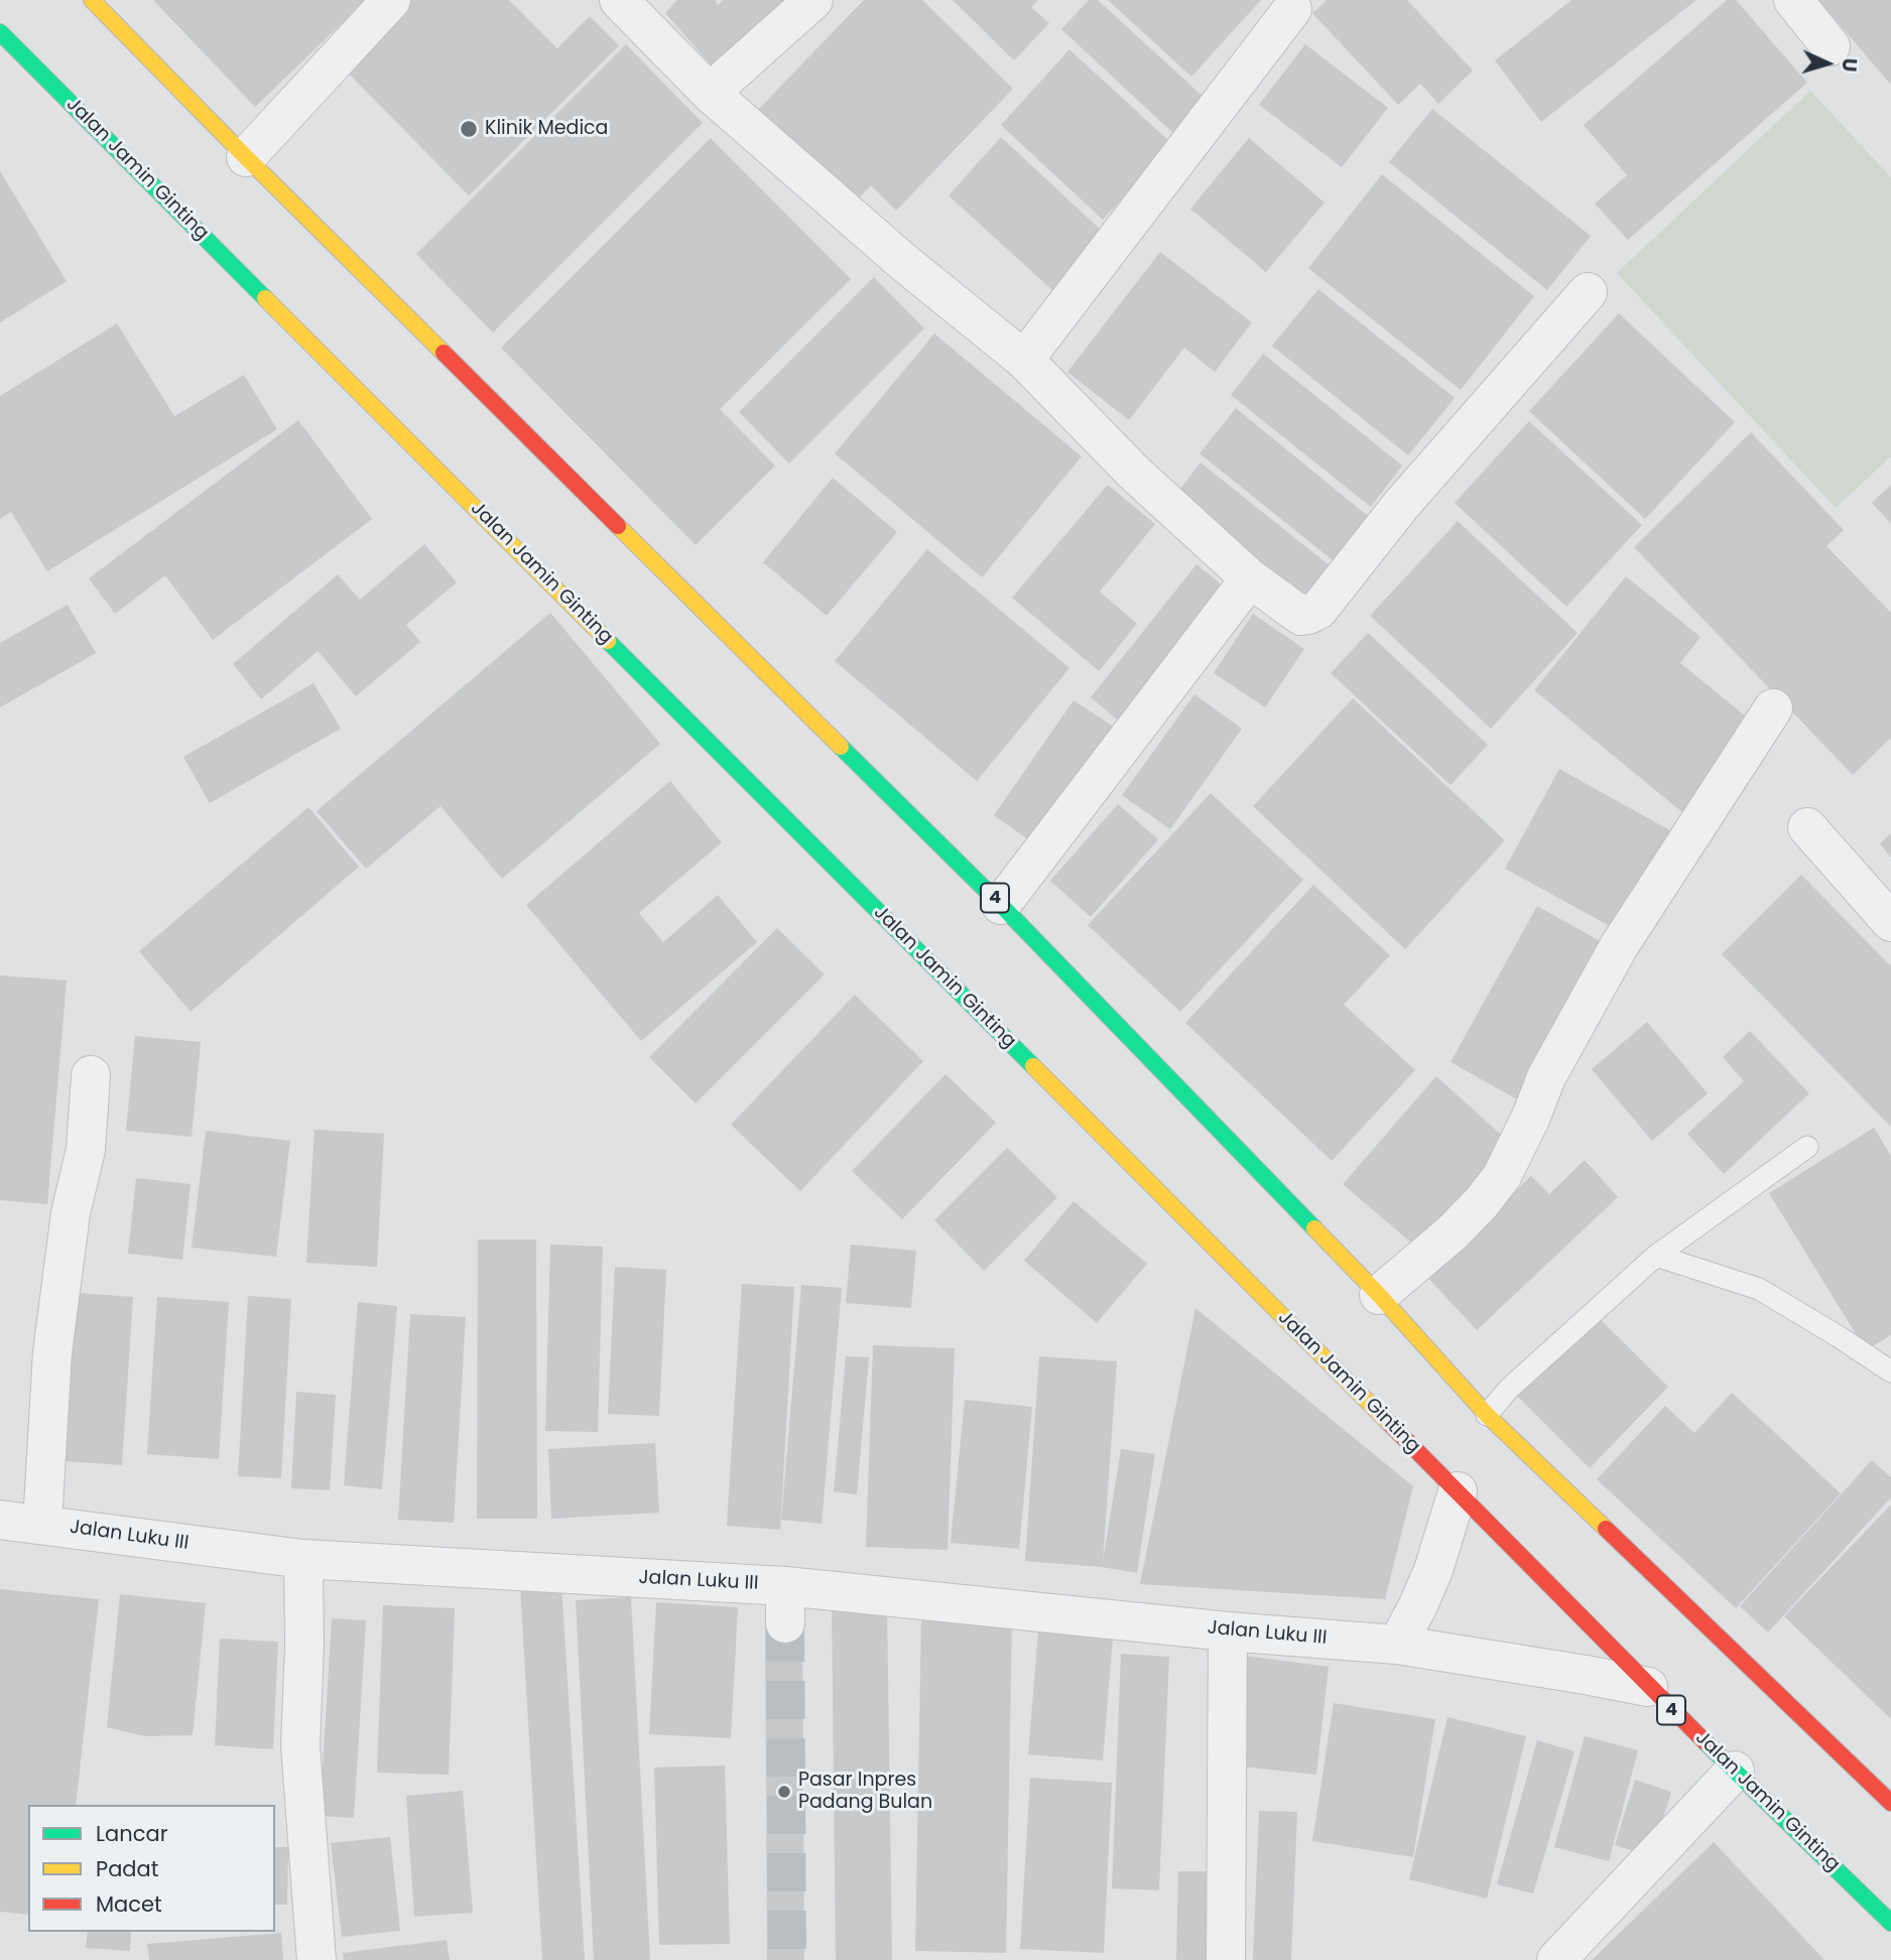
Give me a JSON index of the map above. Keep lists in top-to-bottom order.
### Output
{
  "streets": {
    "highway": ["Jalan Jamin Ginting", "4"],
    "street": ["Jalan Luku III"]
  },
  "crossings": [
    ["Jalan Jamin Ginting", "Jalan Luku III"]
  ],
  "places": ["Klinik Medica", "Pasar Inpres Padang Bulan"],
  "legend": ["Lancar", "Padat", "Macet"],
  "north": "right"
}
